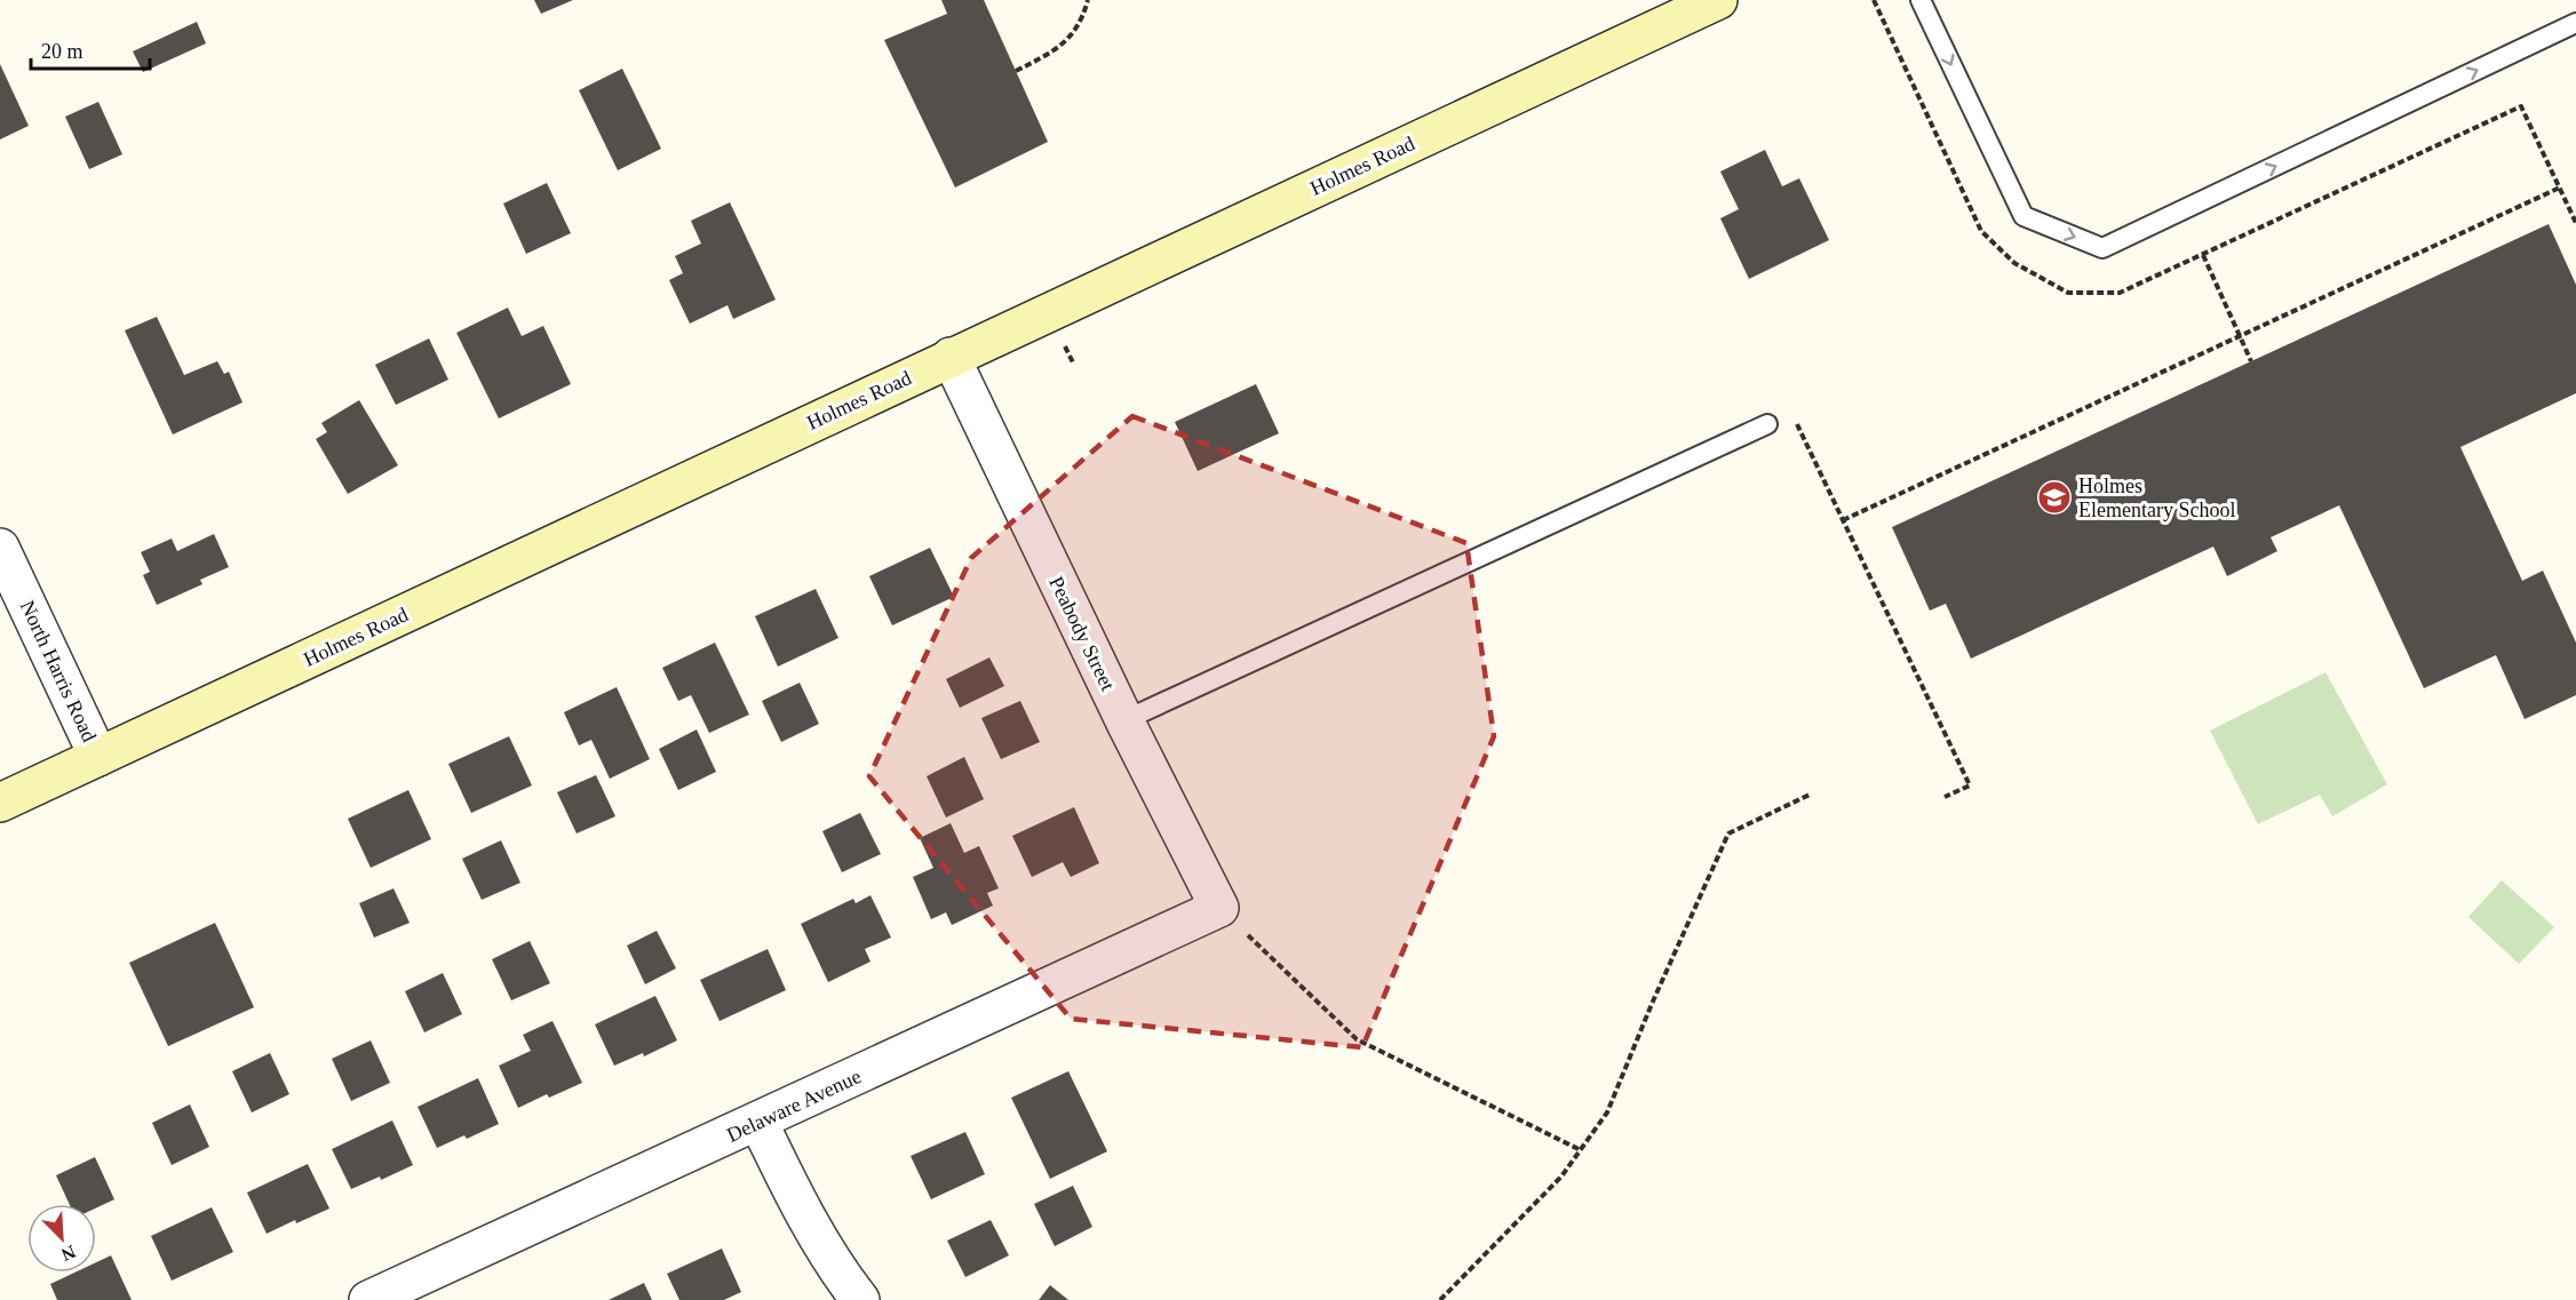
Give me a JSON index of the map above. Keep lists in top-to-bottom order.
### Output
{
  "streets": {
    "main road": ["Holmes Road"],
    "street": ["Peabody Street", "North Harris Road", "Delaware Avenue"]
  },
  "crossings": [
    ["Holmes Road", "Peabody Street"],
    ["Holmes Road", "North Harris Road"],
    ["Peabody Street", "Delaware Avenue"]
  ],
  "places": {
    "school or university": ["Holmes Elementary School"]
  },
  "scale_bar": "20 m",
  "north": "bottom right"
}
